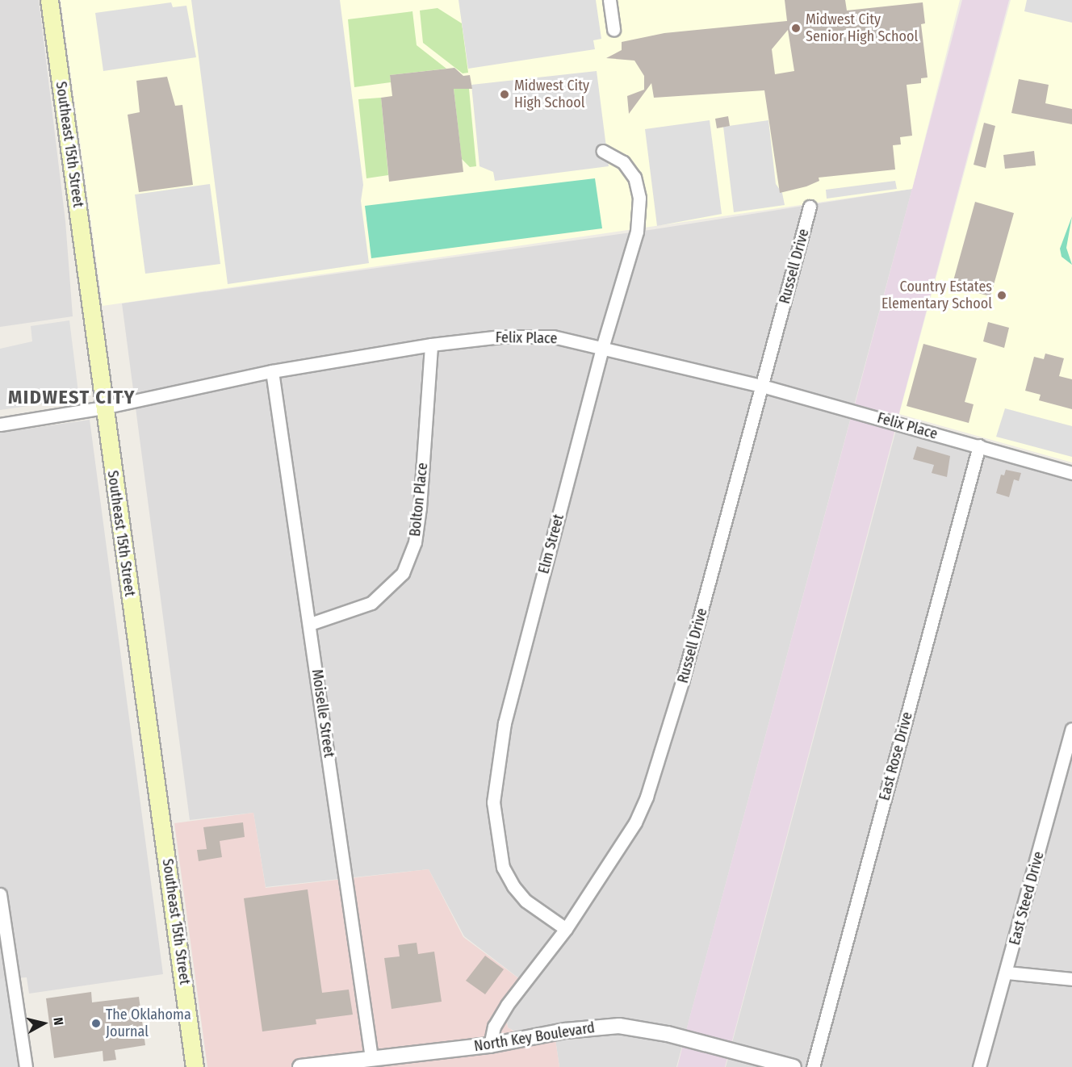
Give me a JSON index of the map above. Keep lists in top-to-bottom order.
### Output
{
  "streets": {
    "main road": ["Southeast 15th Street"],
    "street": [
      "Russell Drive",
      "Felix Place",
      "Bolton Place",
      "Elm Street",
      "Moiselle Street",
      "East Rose Drive",
      "East Steed Drive",
      "North Key Boulevard"
    ]
  },
  "crossings": [
    ["Southeast 15th Street", "Felix Place"],
    ["Russell Drive", "Felix Place"],
    ["Russell Drive", "Elm Street"],
    ["Russell Drive", "North Key Boulevard"],
    ["Felix Place", "Bolton Place"],
    ["Felix Place", "Elm Street"],
    ["Felix Place", "Moiselle Street"],
    ["Felix Place", "East Rose Drive"],
    ["Bolton Place", "Moiselle Street"],
    ["Moiselle Street", "North Key Boulevard"]
  ],
  "districts": ["MIDWEST CITY"],
  "places": [
    "Midwest City Senior High School",
    "Midwest City High School",
    "Country Estates Elementary School",
    "The Oklahoma Journal"
  ],
  "north": "right"
}
